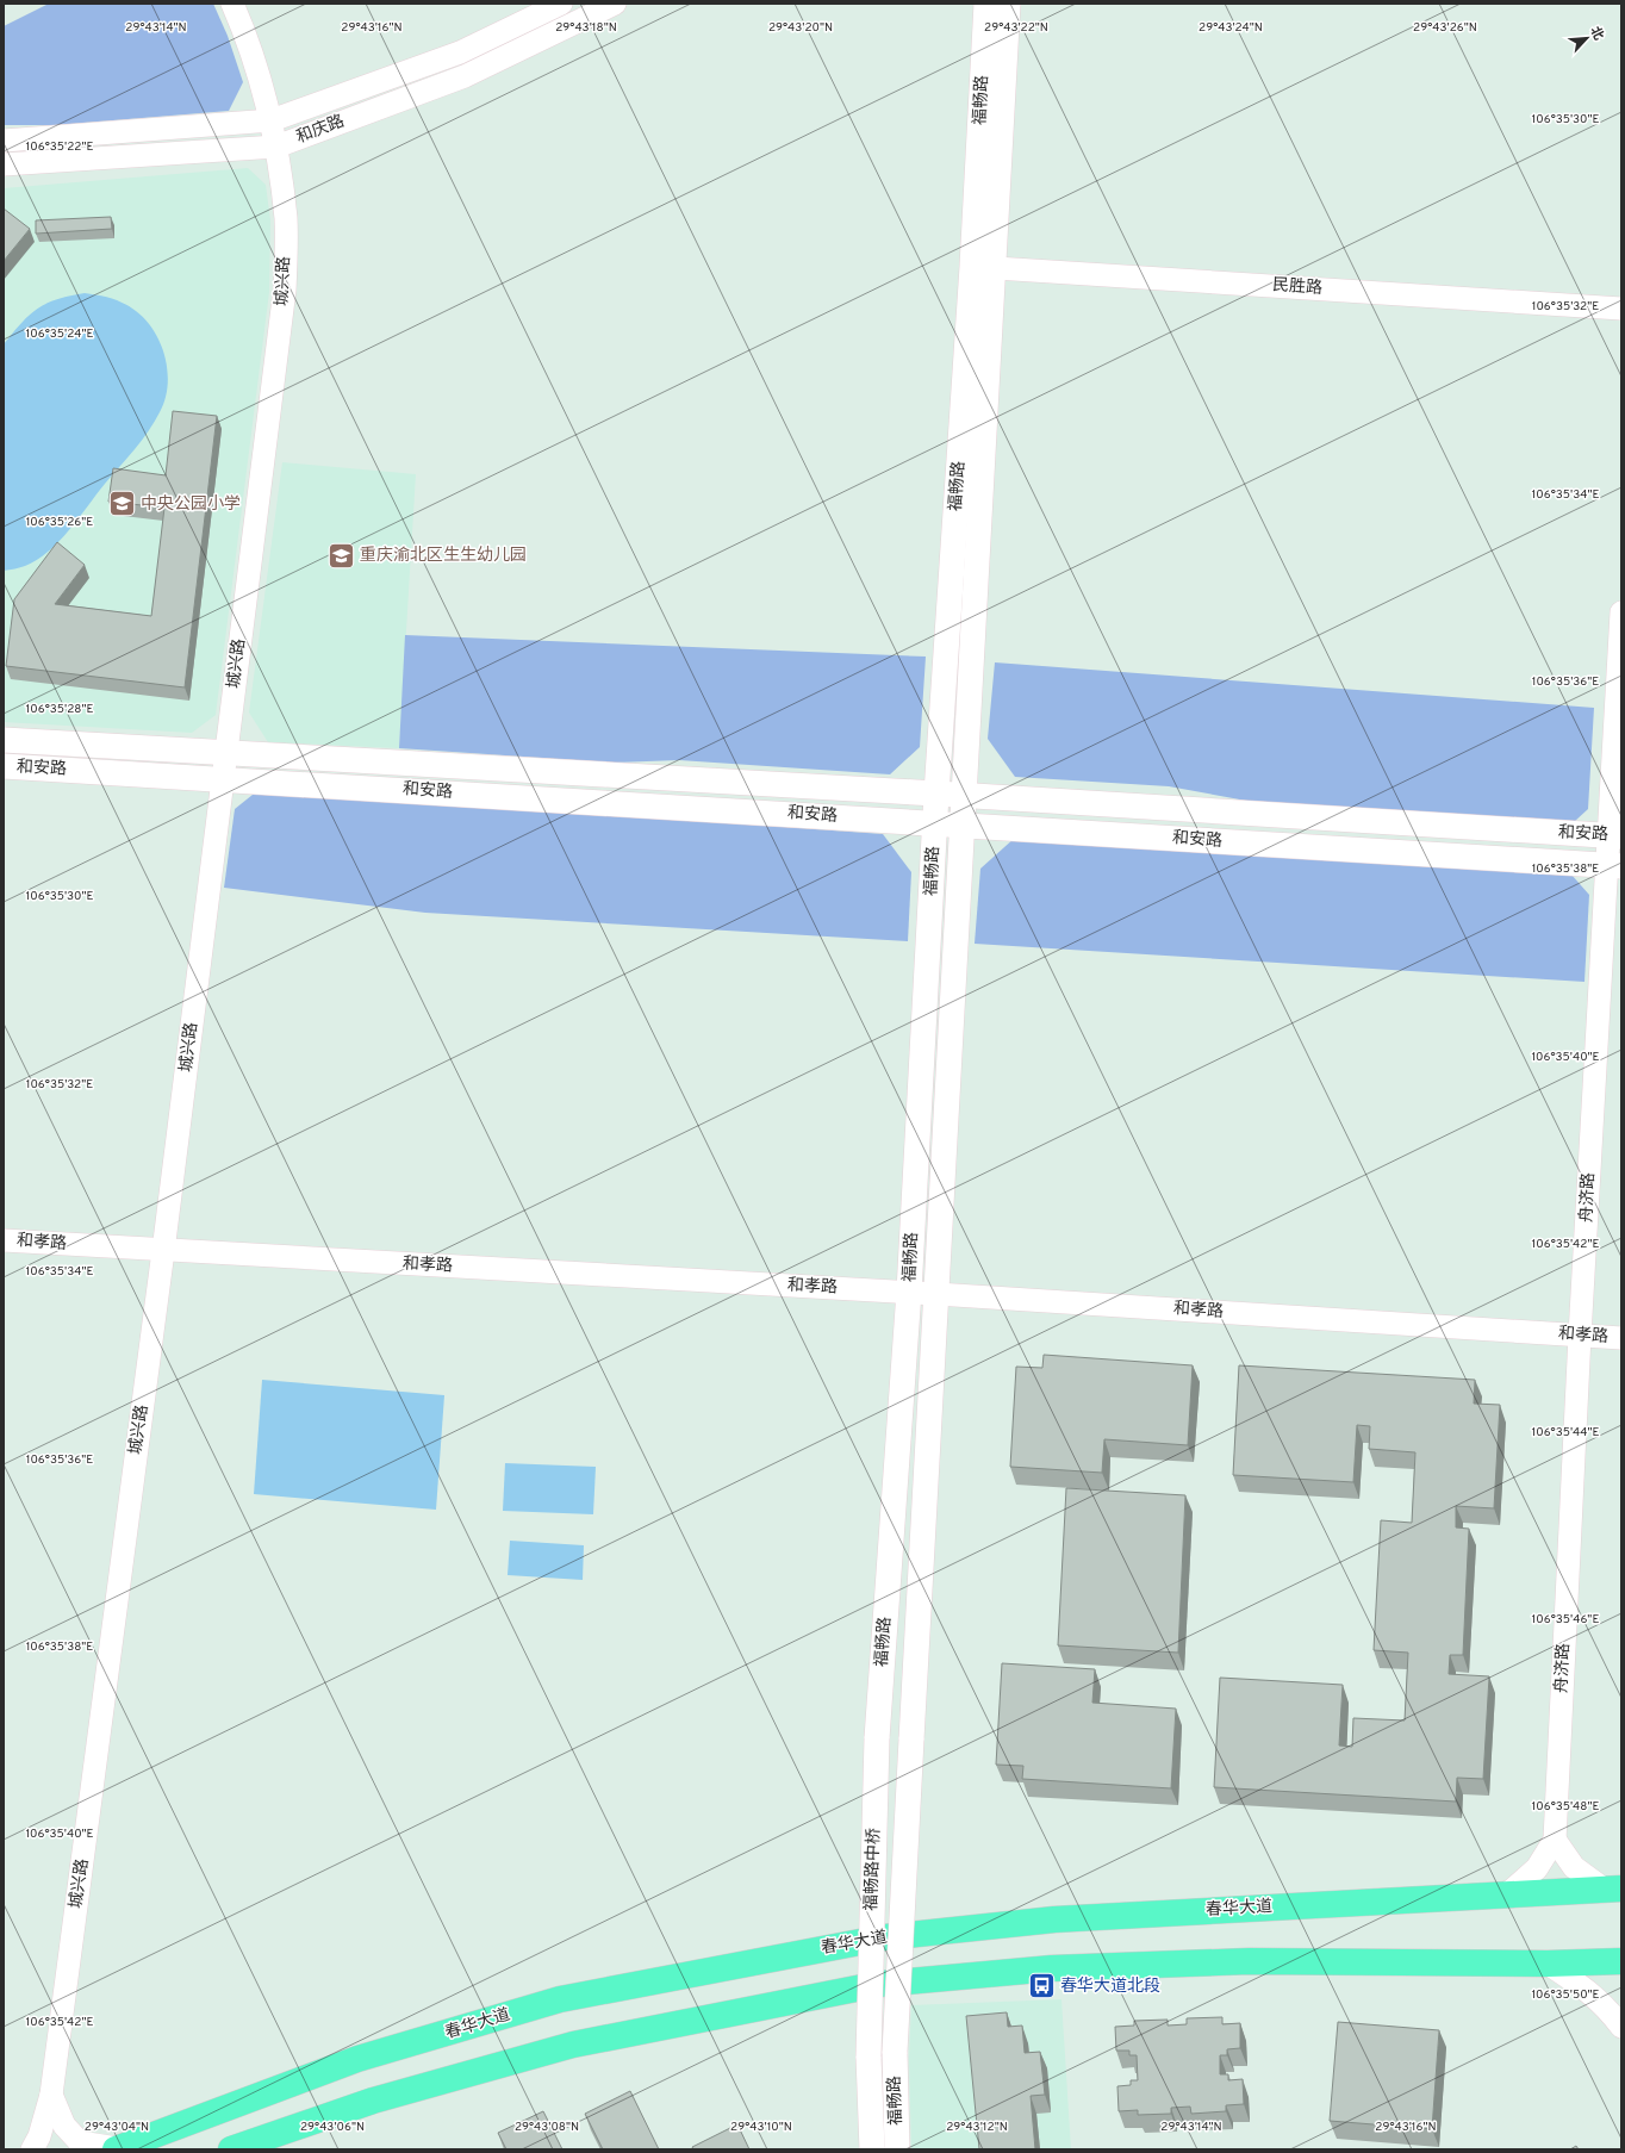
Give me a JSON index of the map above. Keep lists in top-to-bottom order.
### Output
{
  "streets": {
    "main road": [
      "福畅路",
      "和安路",
      "福畅路中桥",
      "春华大道"
    ],
    "street": [
      "和庆路",
      "城兴路",
      "民胜路",
      "舟济路",
      "和孝路"
    ]
  },
  "crossings": [
    ["福畅路", "民胜路"],
    ["福畅路", "和安路"],
    ["福畅路", "和孝路"],
    ["福畅路", "福畅路中桥"],
    ["和庆路", "城兴路"],
    ["城兴路", "和安路"],
    ["城兴路", "和孝路"],
    ["和安路", "舟济路"],
    ["舟济路", "和孝路"]
  ],
  "places": {
    "school or university": ["中央公园小学", "重庆渝北区生生幼儿园"],
    "bus stop": ["春华大道北段"]
  },
  "north": "top right",
  "coordinates": [
    "29°43'14\"N",
    "29°43'16\"N",
    "29°43'18\"N",
    "29°43'20\"N",
    "29°43'22\"N",
    "29°43'24\"N",
    "29°43'26\"N",
    "106°35'30\"E",
    "106°35'22\"E",
    "106°35'32\"E",
    "106°35'24\"E",
    "106°35'34\"E",
    "106°35'26\"E",
    "106°35'36\"E",
    "106°35'28\"E",
    "106°35'38\"E",
    "106°35'40\"E",
    "106°35'42\"E",
    "106°35'44\"E",
    "106°35'46\"E",
    "106°35'48\"E",
    "106°35'50\"E",
    "29°43'04\"N",
    "29°43'06\"N",
    "29°43'08\"N",
    "29°43'10\"N",
    "29°43'12\"N"
  ]
}
